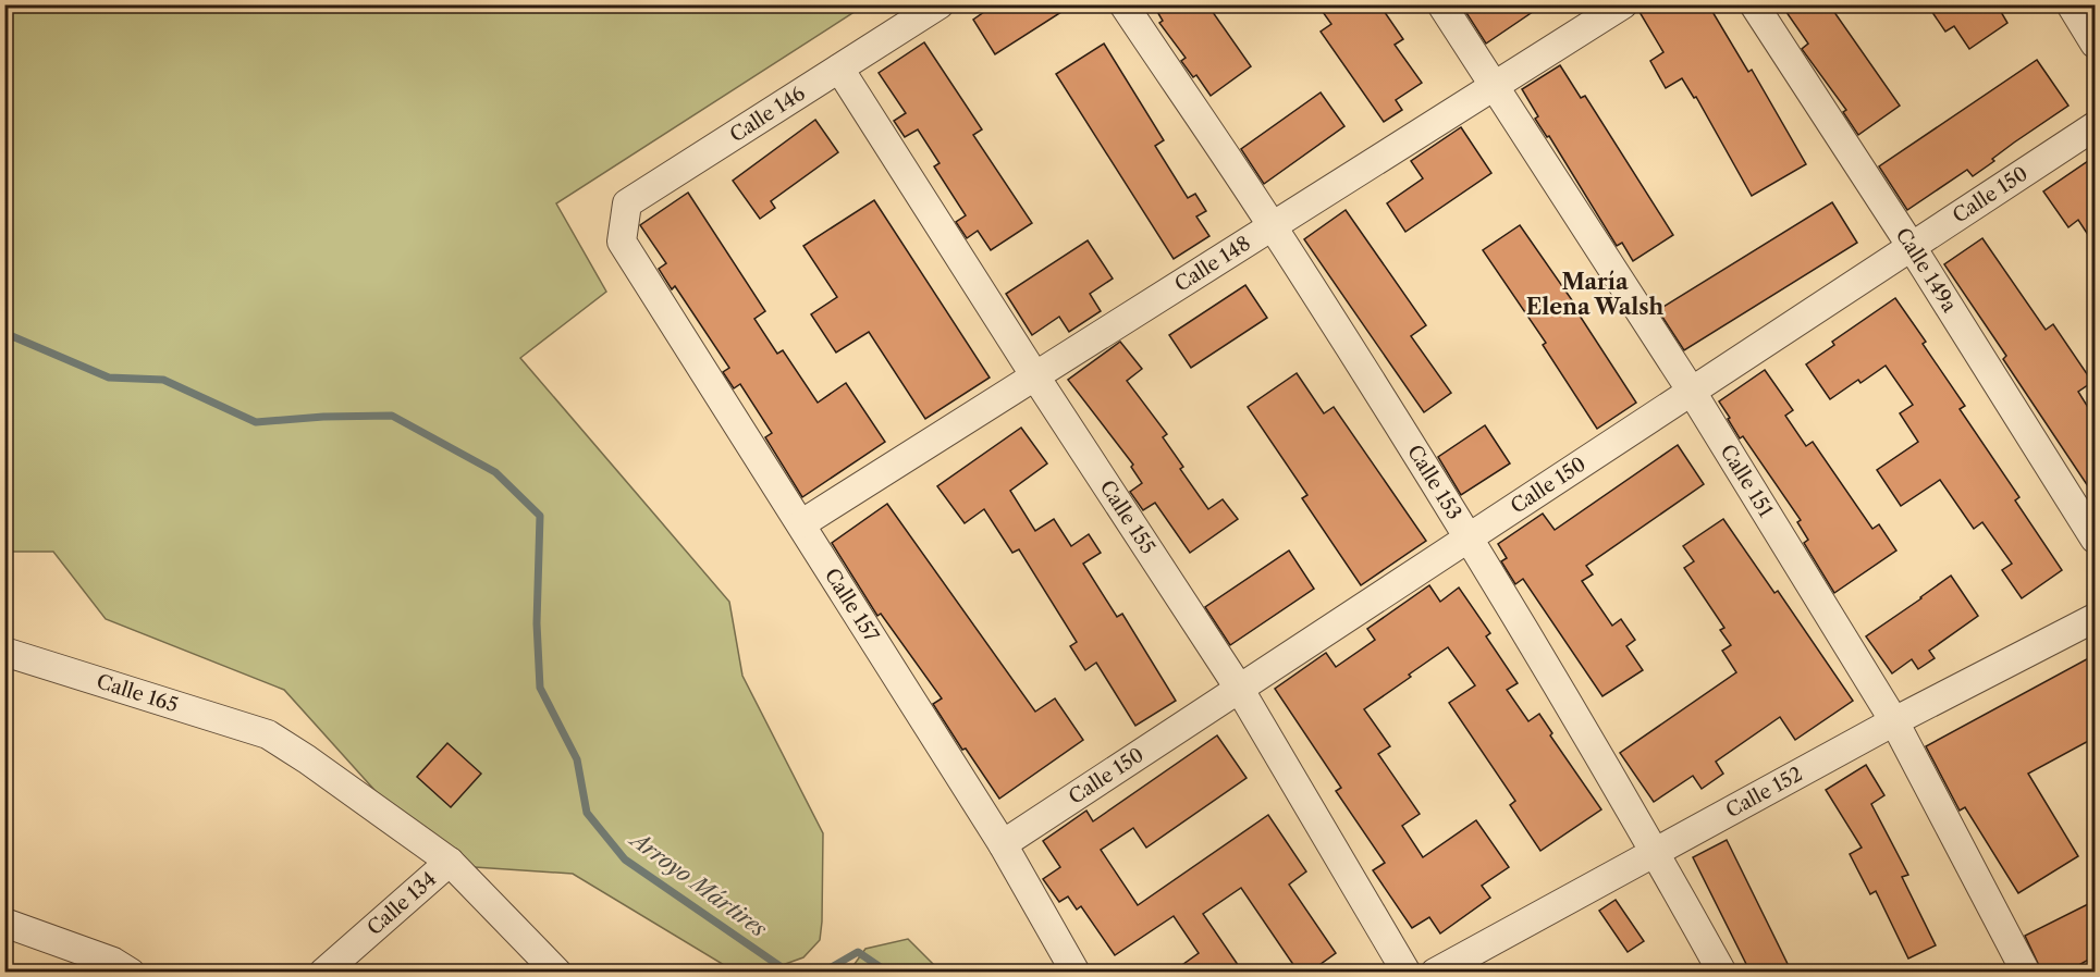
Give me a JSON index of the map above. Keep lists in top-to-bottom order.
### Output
{
  "streets": {
    "street": [
      "Calle 146",
      "Calle 150",
      "Calle 148",
      "Calle 149a",
      "Calle 151",
      "Calle 153",
      "Calle 155",
      "Calle 157",
      "Calle 165",
      "Calle 152",
      "Calle 134"
    ]
  },
  "crossings": [
    ["Calle 146", "Calle 155"],
    ["Calle 146", "Calle 157"],
    ["Calle 150", "Calle 149a"],
    ["Calle 150", "Calle 151"],
    ["Calle 150", "Calle 153"],
    ["Calle 150", "Calle 155"],
    ["Calle 150", "Calle 157"],
    ["Calle 148", "Calle 151"],
    ["Calle 148", "Calle 153"],
    ["Calle 148", "Calle 155"],
    ["Calle 148", "Calle 157"],
    ["Calle 151", "Calle 152"],
    ["Calle 153", "Calle 152"],
    ["Calle 165", "Calle 134"]
  ],
  "districts": ["María Elena Walsh"],
  "water": ["Arroyo Mártires"]
}
